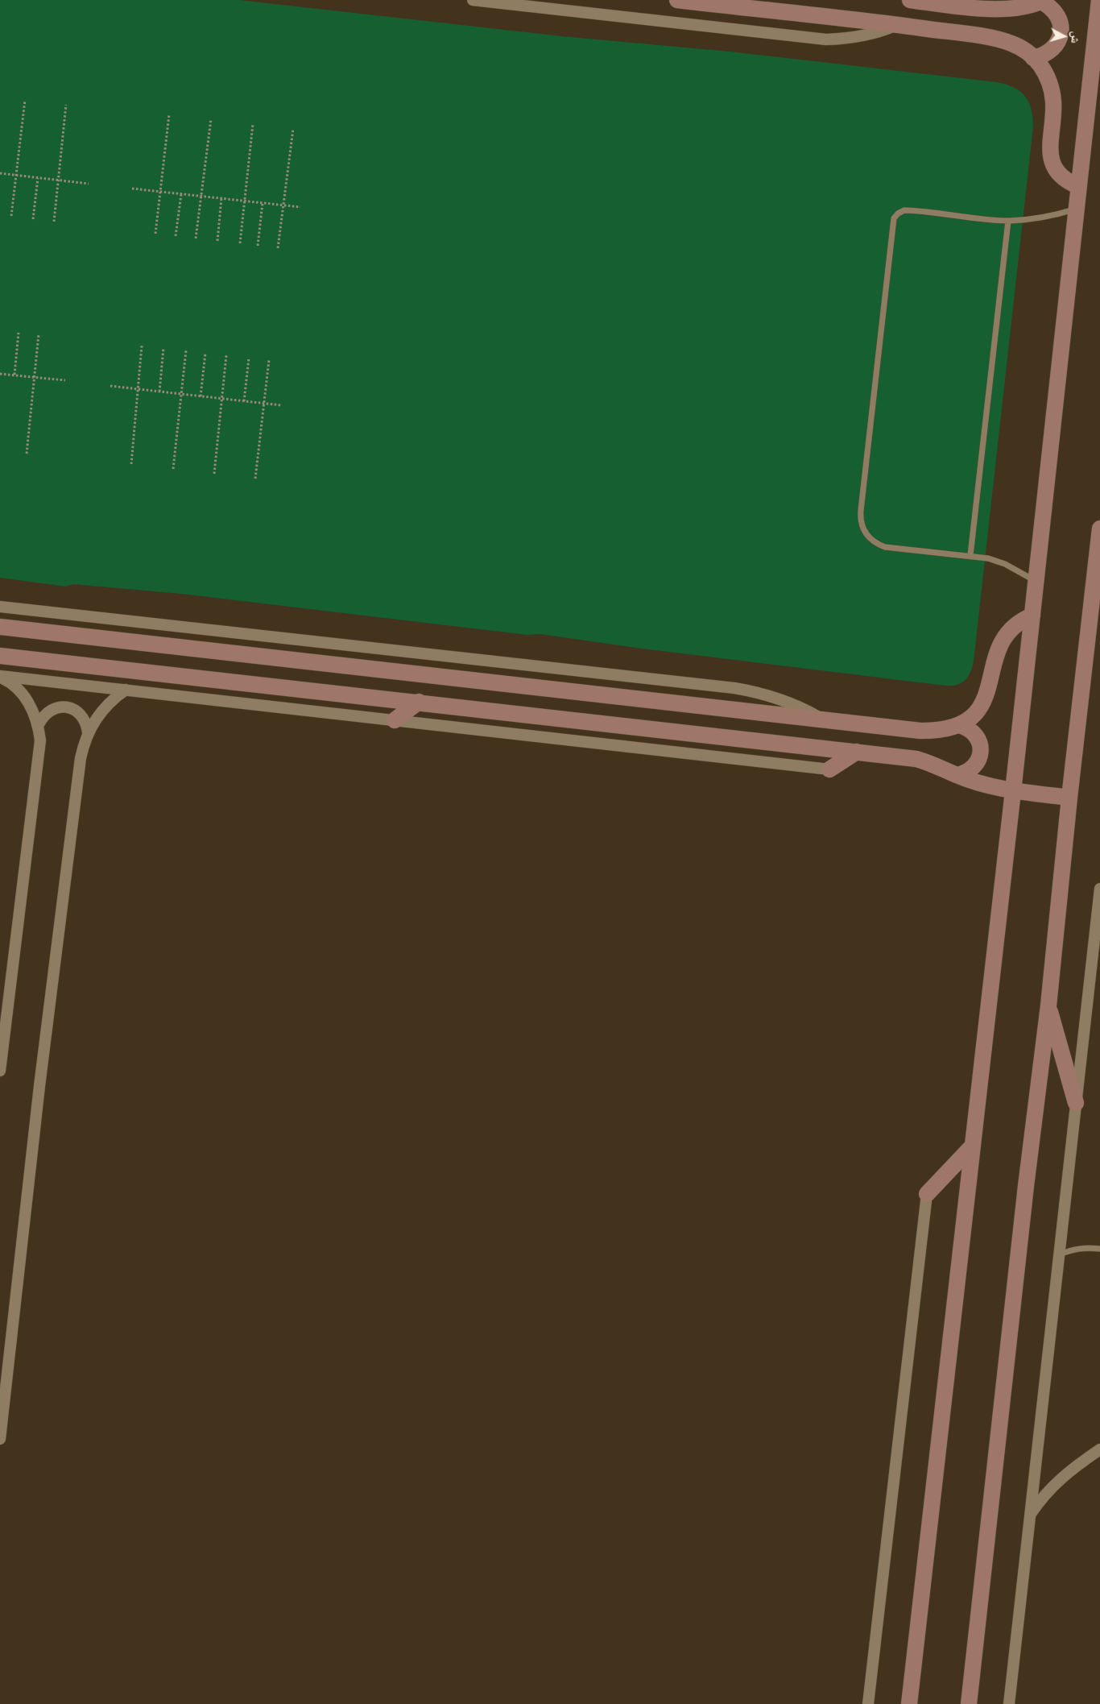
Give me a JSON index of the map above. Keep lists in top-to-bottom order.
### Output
{
  "north": "right"
}
